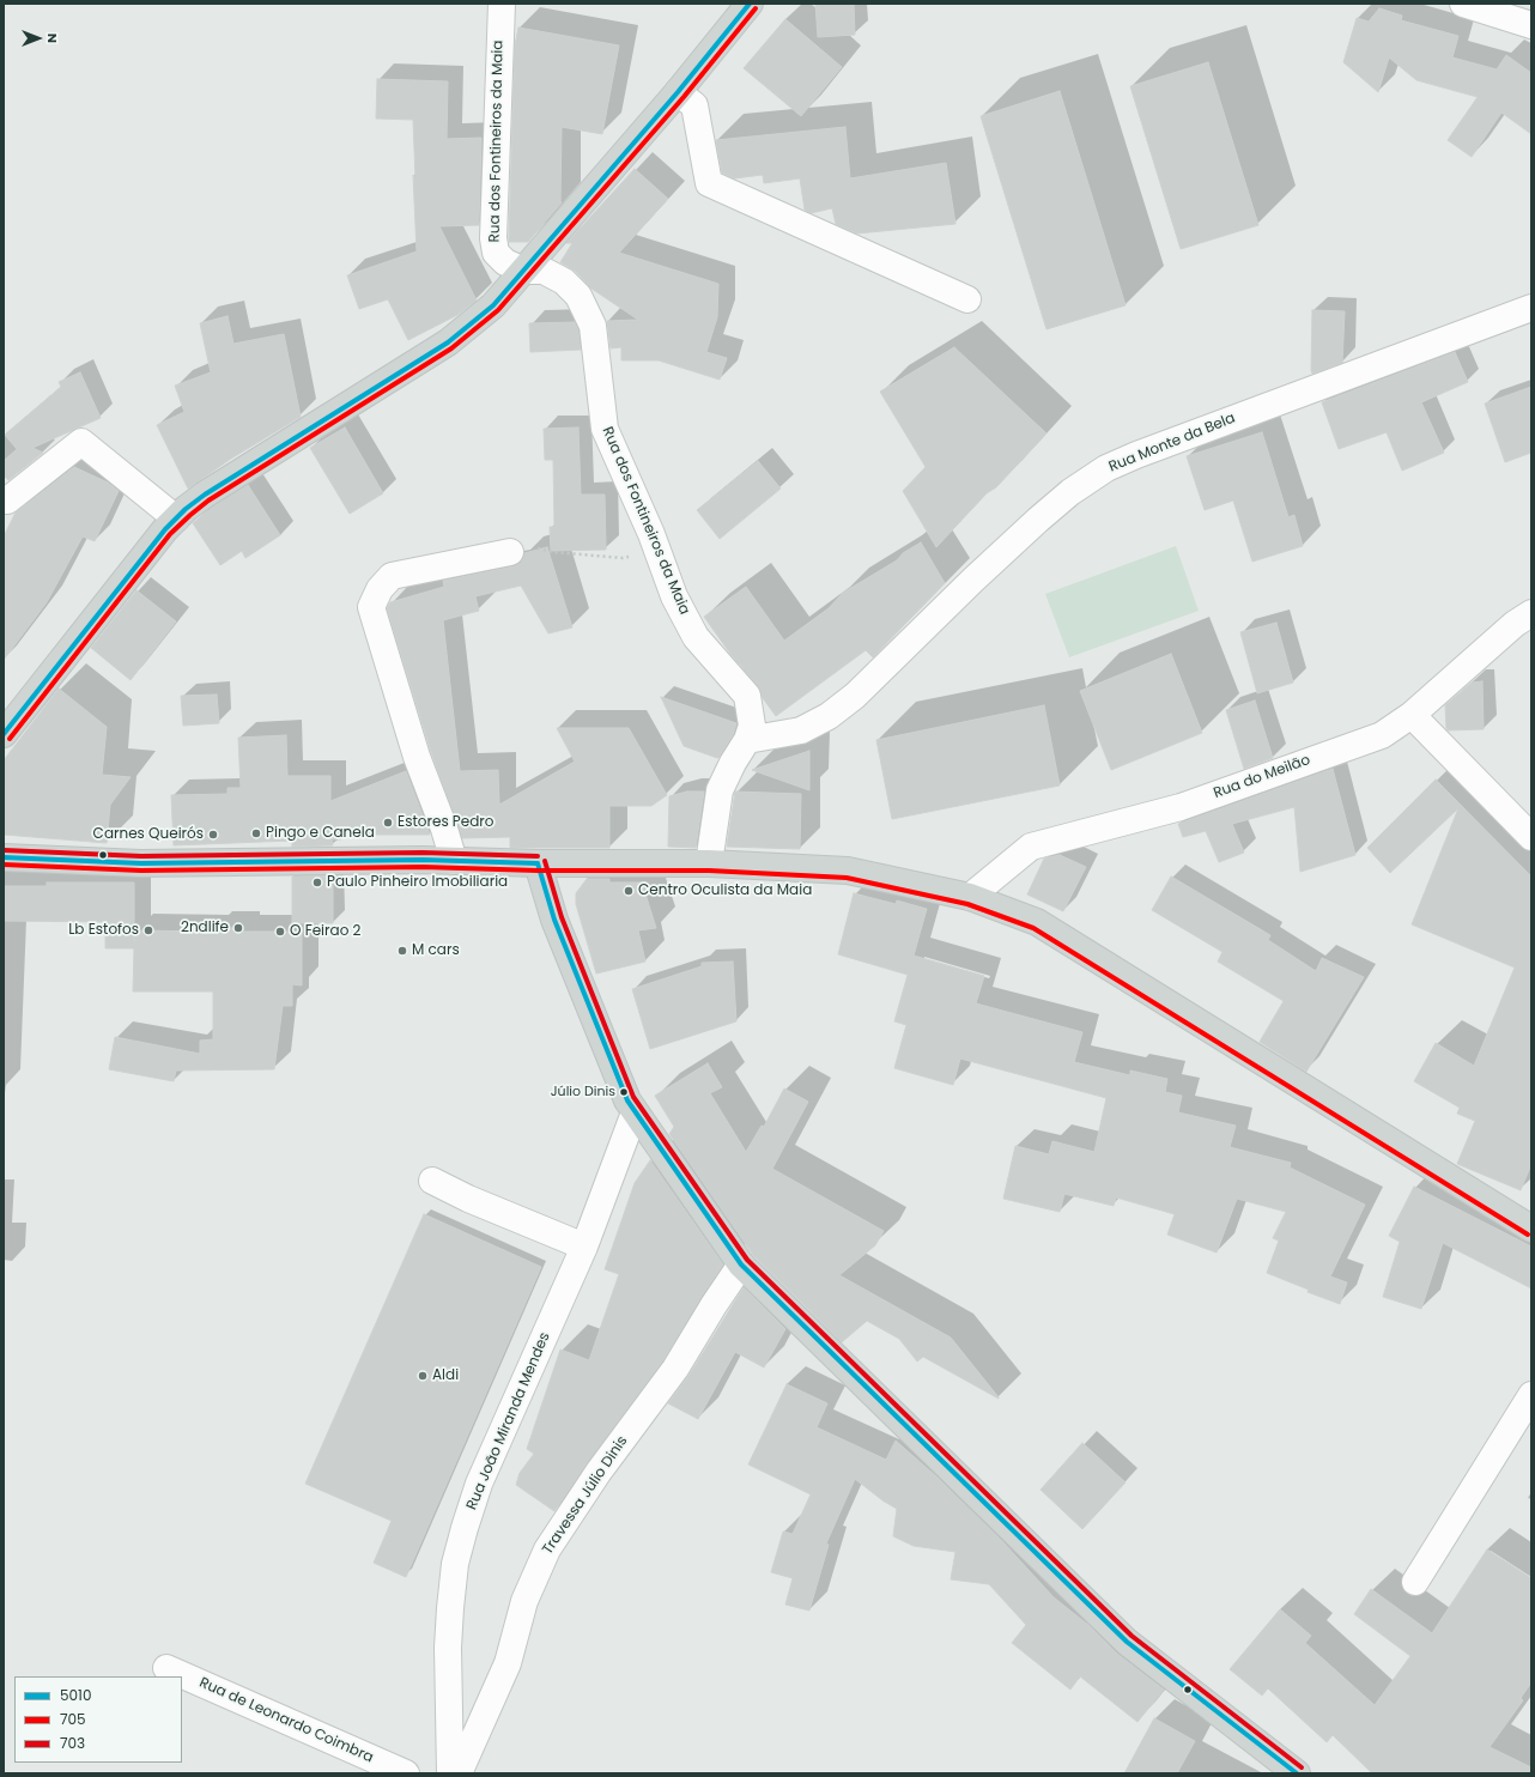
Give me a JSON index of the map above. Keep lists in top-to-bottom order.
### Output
{
  "streets": {
    "street": [
      "Rua dos Fontineiros da Maia",
      "Rua Monte da Bela",
      "Rua do Meilão",
      "Rua João Miranda Mendes",
      "Travessa Júlio Dinis",
      "Rua de Leonardo Coimbra"
    ]
  },
  "crossings": [
    ["Rua dos Fontineiros da Maia", "Rua Monte da Bela"]
  ],
  "places": [
    "Estores Pedro",
    "Pingo e Canela",
    "Carnes Queirós",
    "Paulo Pinheiro Imobiliaria",
    "Centro Oculista da Maia",
    "2ndlife",
    "Lb Estofos",
    "O Feirao 2",
    "M cars",
    "Júlio Dinis",
    "Aldi"
  ],
  "lines": ["transit line 5010", "transit line 705", "transit line 703"],
  "legend": ["5010", "705", "703"],
  "north": "right"
}
